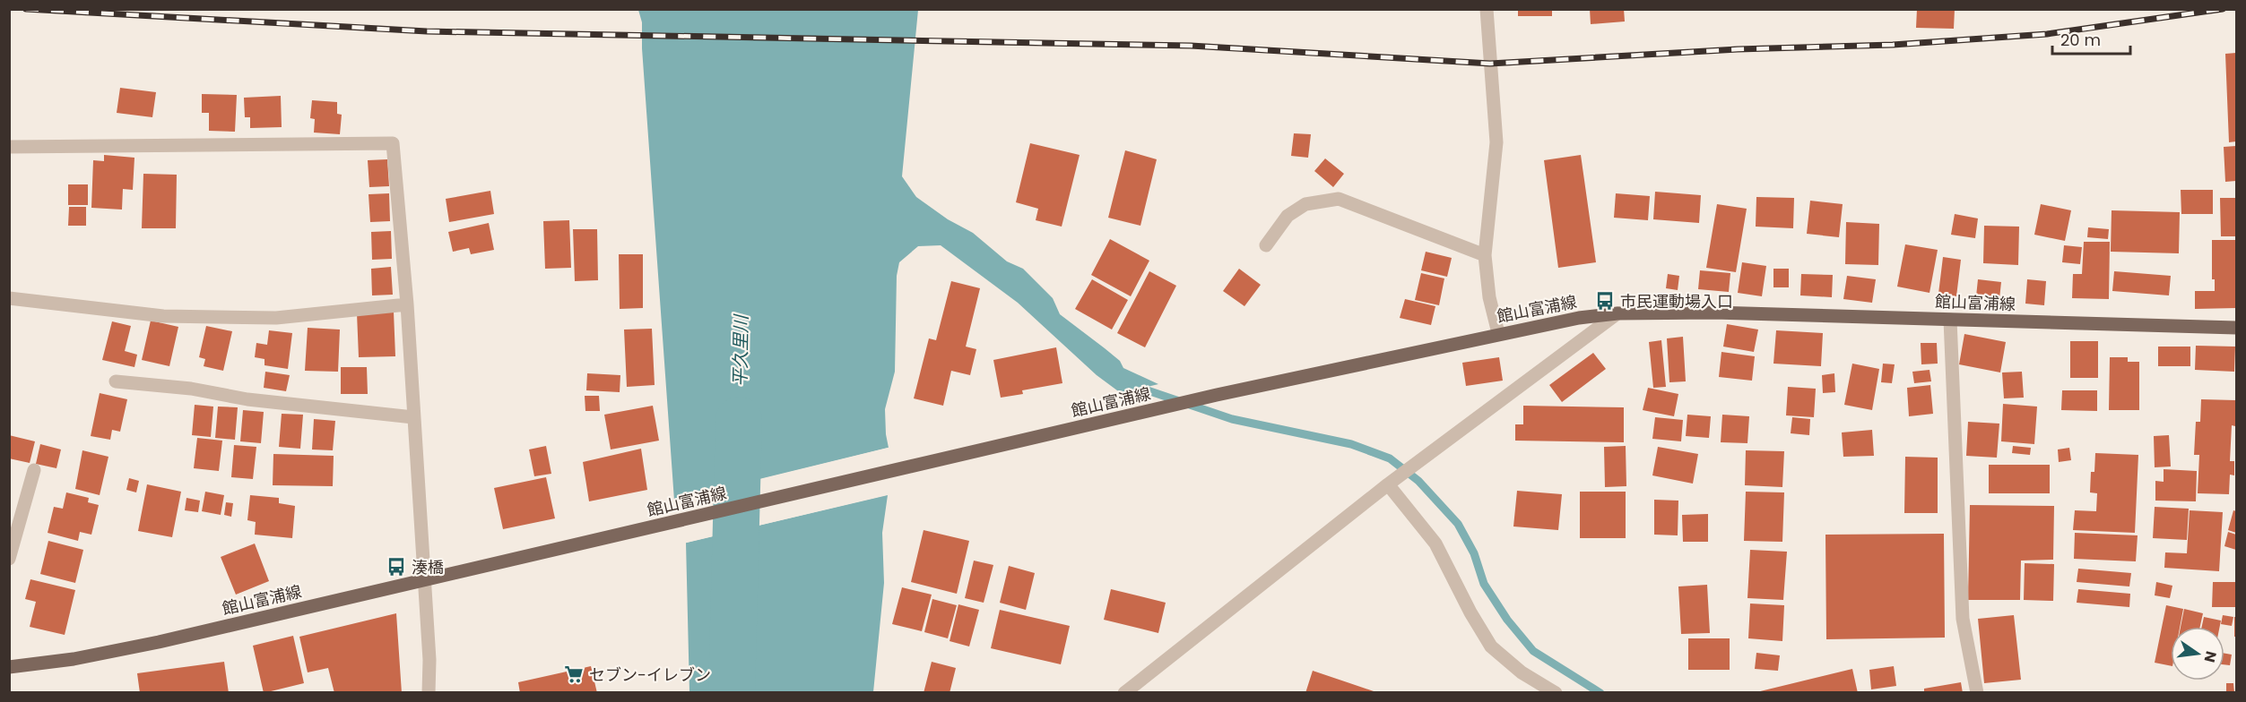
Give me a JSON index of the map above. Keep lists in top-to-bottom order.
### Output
{
  "streets": {
    "main road": ["館山富浦線"]
  },
  "water": ["平久里川"],
  "places": {
    "bus stop": ["市民運動場入口", "湊橋"],
    "supermarket": ["セブン-イレブン"]
  },
  "scale_bar": "20 m",
  "north": "right"
}
